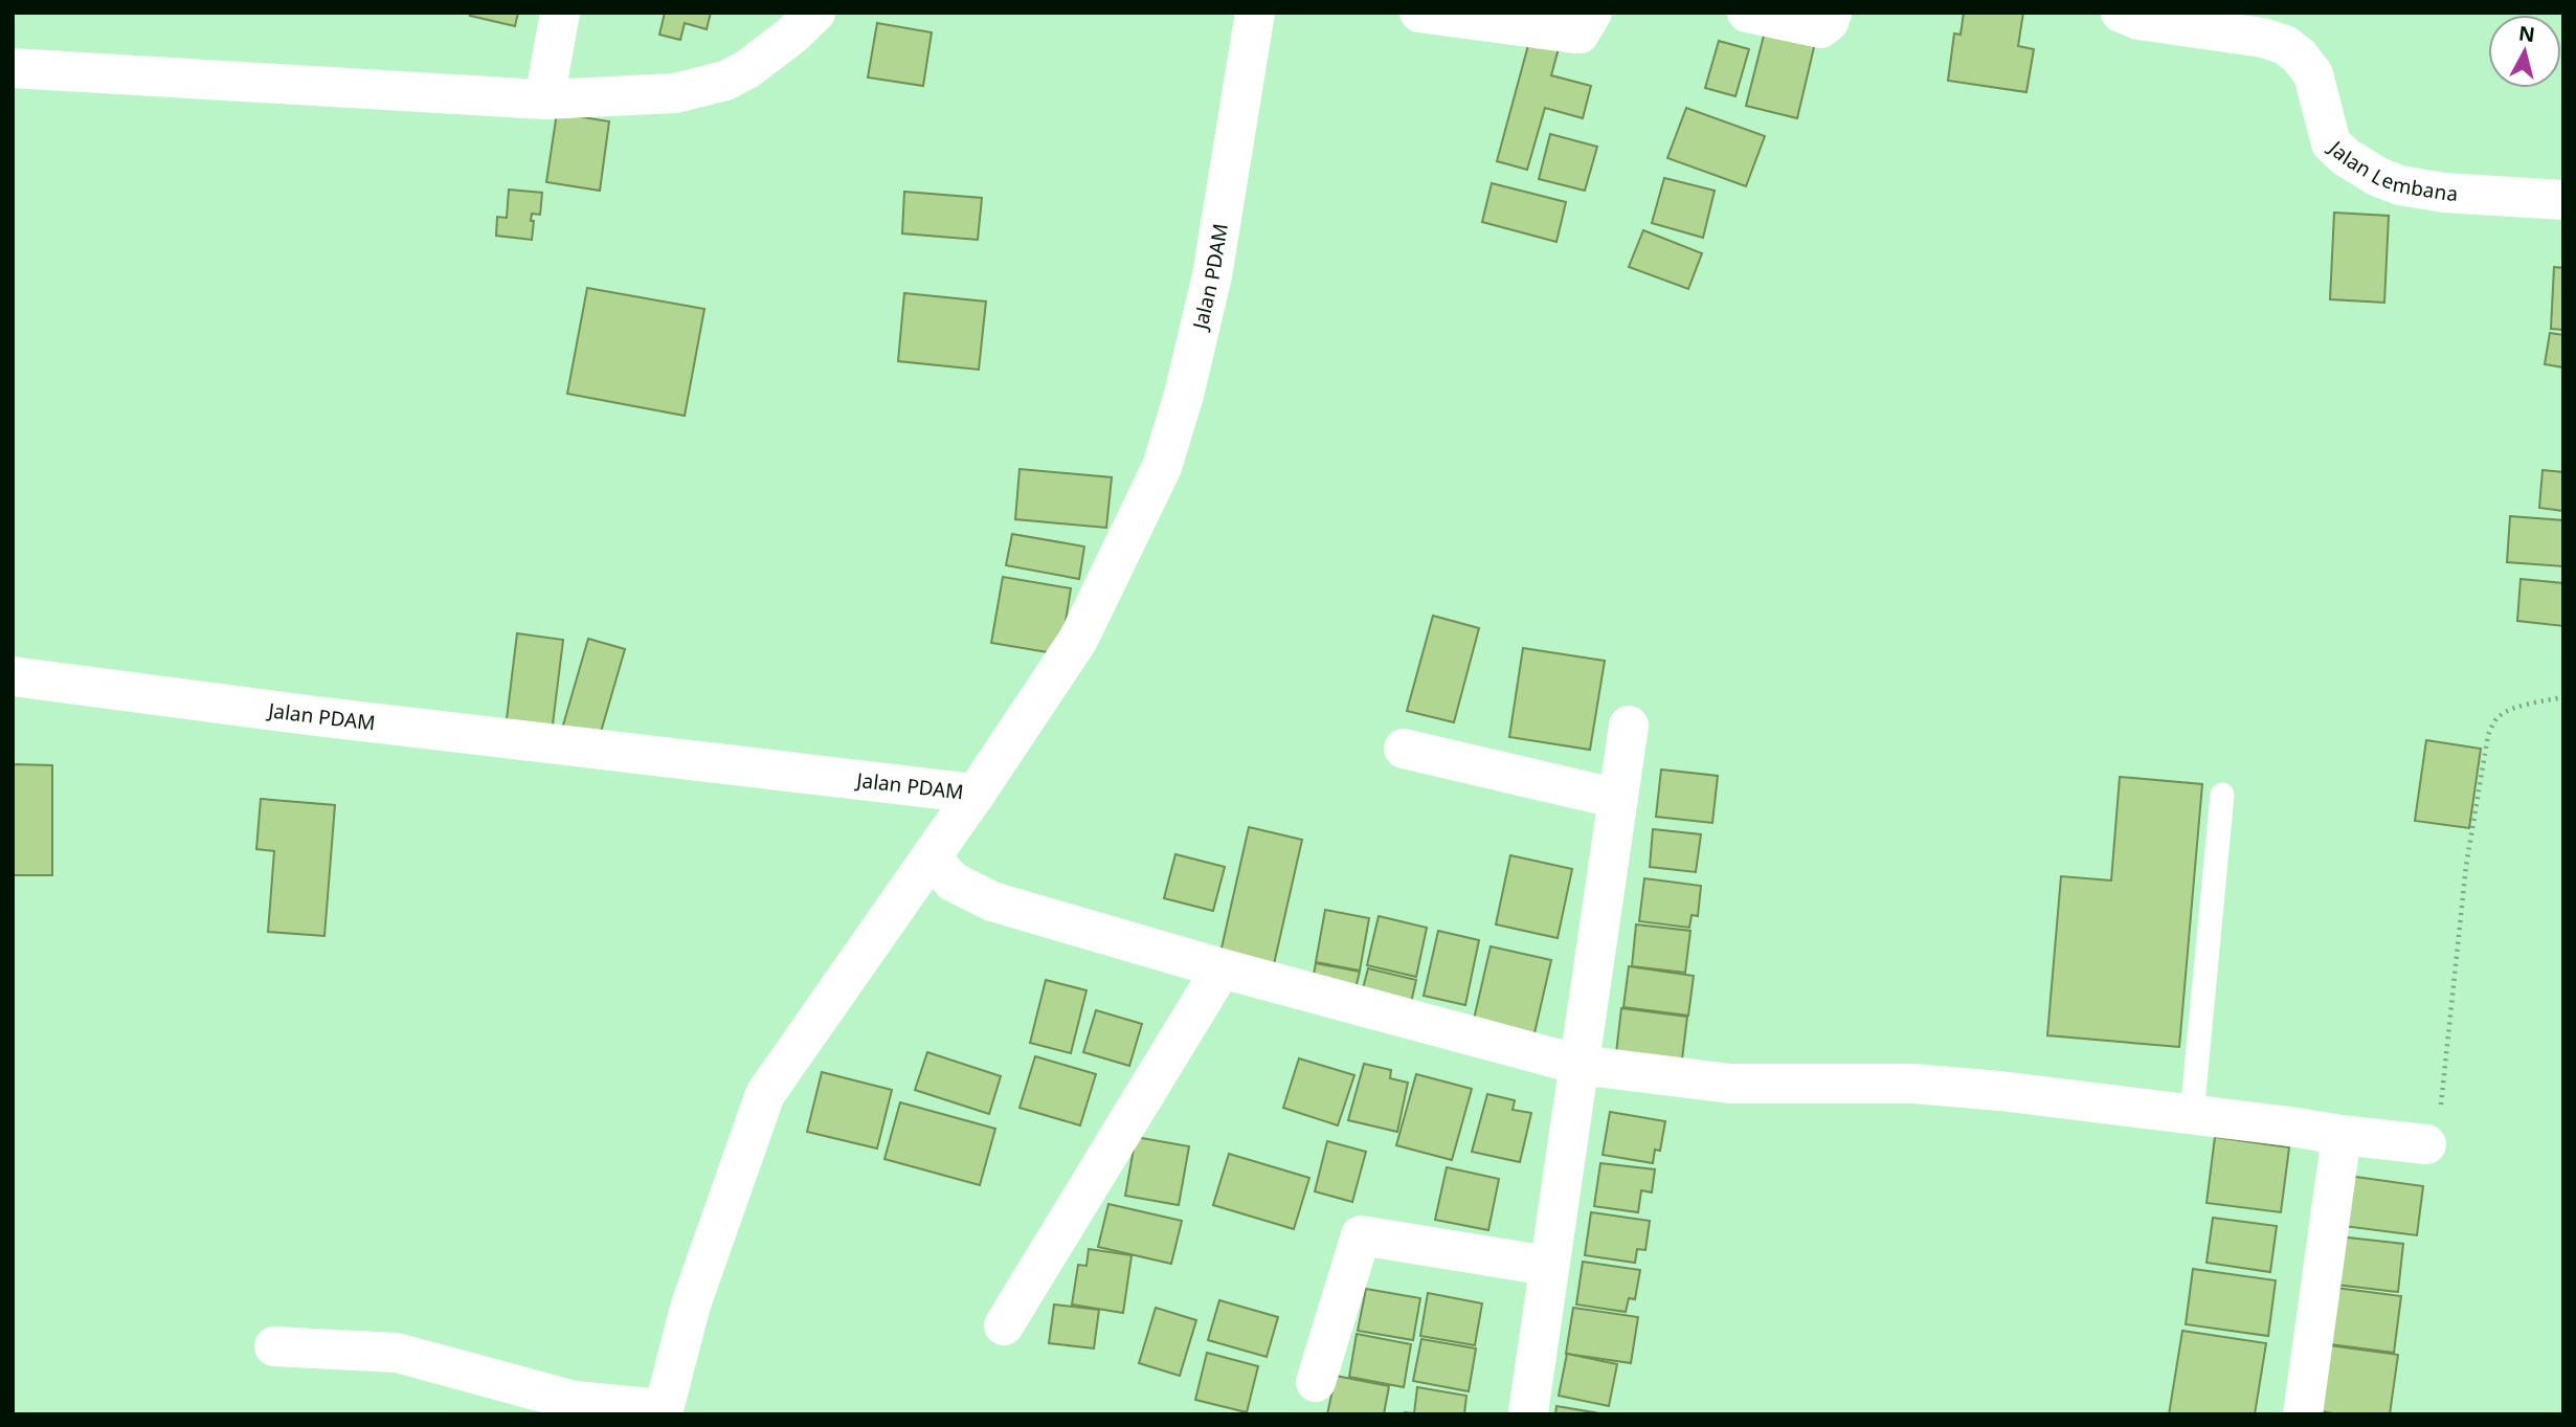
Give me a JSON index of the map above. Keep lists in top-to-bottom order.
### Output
{
  "streets": {
    "street": ["Jalan Lembana", "Jalan PDAM"]
  },
  "north": "top"
}
